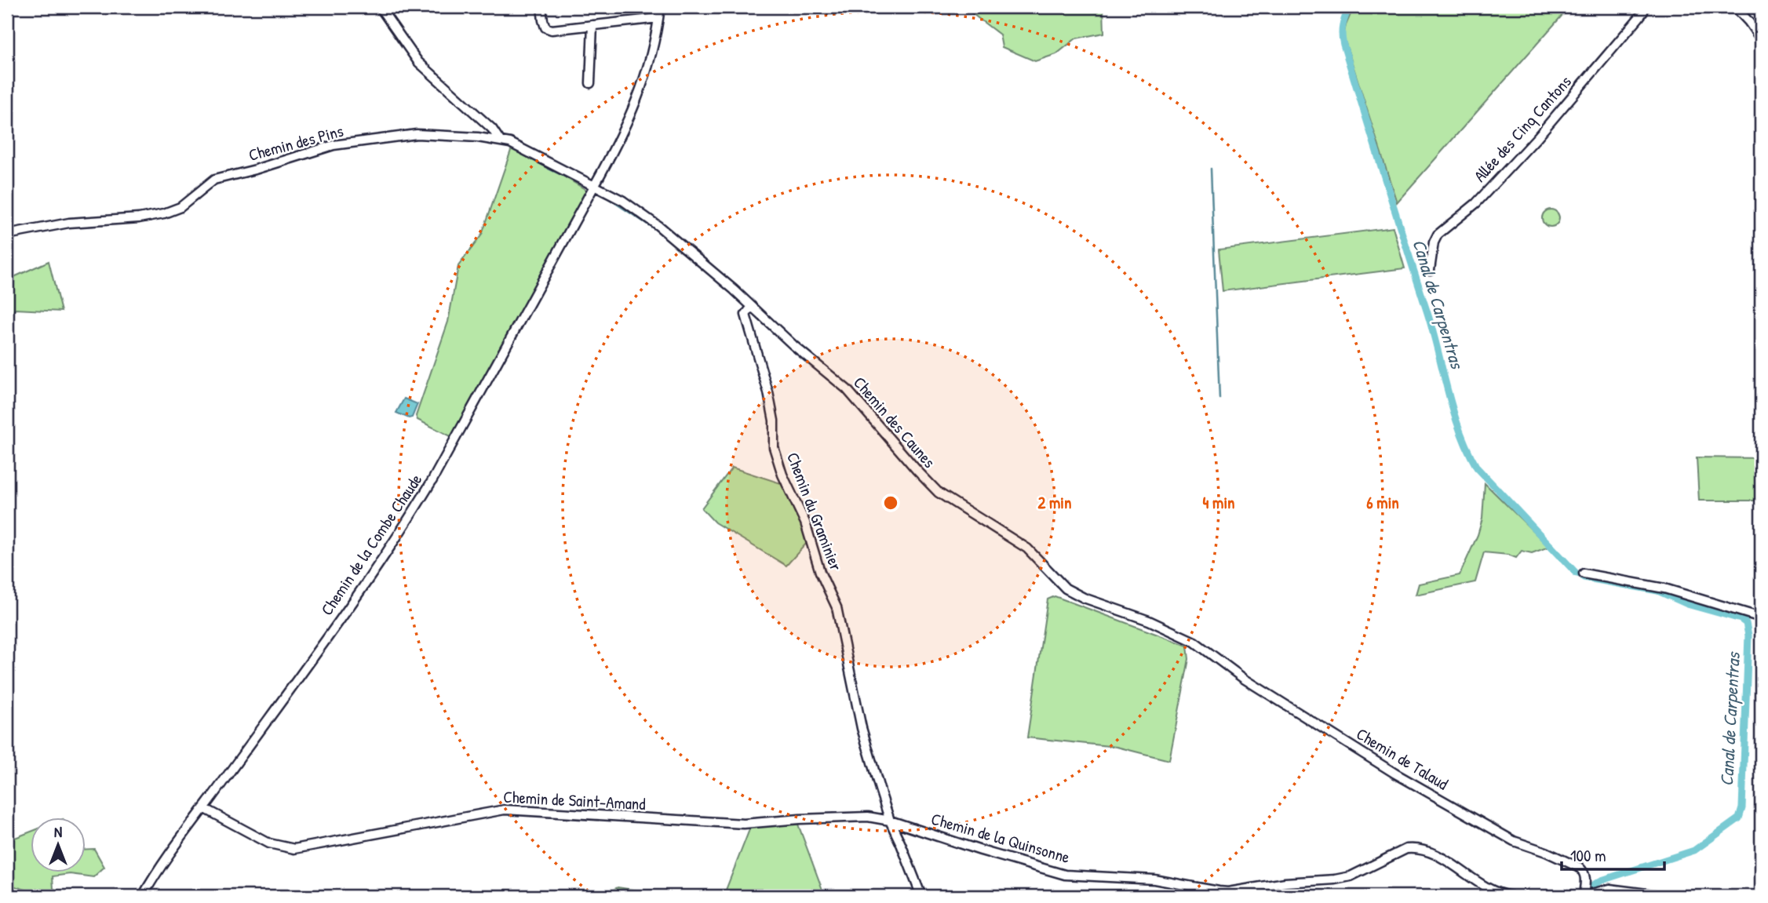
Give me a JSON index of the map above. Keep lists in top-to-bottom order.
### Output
{
  "streets": {
    "street": [
      "Allée des Cinq Cantons",
      "Chemin des Pins",
      "Chemin des Caunes",
      "Chemin du Graminier",
      "Chemin de la Combe Chaude",
      "Chemin de Talaud",
      "Chemin de Saint-Amand",
      "Chemin de la Quinsonne"
    ]
  },
  "crossings": [
    ["Chemin des Pins", "Chemin des Caunes"],
    ["Chemin des Pins", "Chemin de la Combe Chaude"],
    ["Chemin des Caunes", "Chemin du Graminier"],
    ["Chemin des Caunes", "Chemin de la Combe Chaude"],
    ["Chemin des Caunes", "Chemin de Talaud"],
    ["Chemin du Graminier", "Chemin de Saint-Amand"],
    ["Chemin du Graminier", "Chemin de la Quinsonne"],
    ["Chemin de la Combe Chaude", "Chemin de Saint-Amand"],
    ["Chemin de Saint-Amand", "Chemin de la Quinsonne"]
  ],
  "water": ["Canal de Carpentras"],
  "scale_bar": "100 m",
  "north": "top",
  "rings": ["2 min", "4 min", "6 min"]
}
